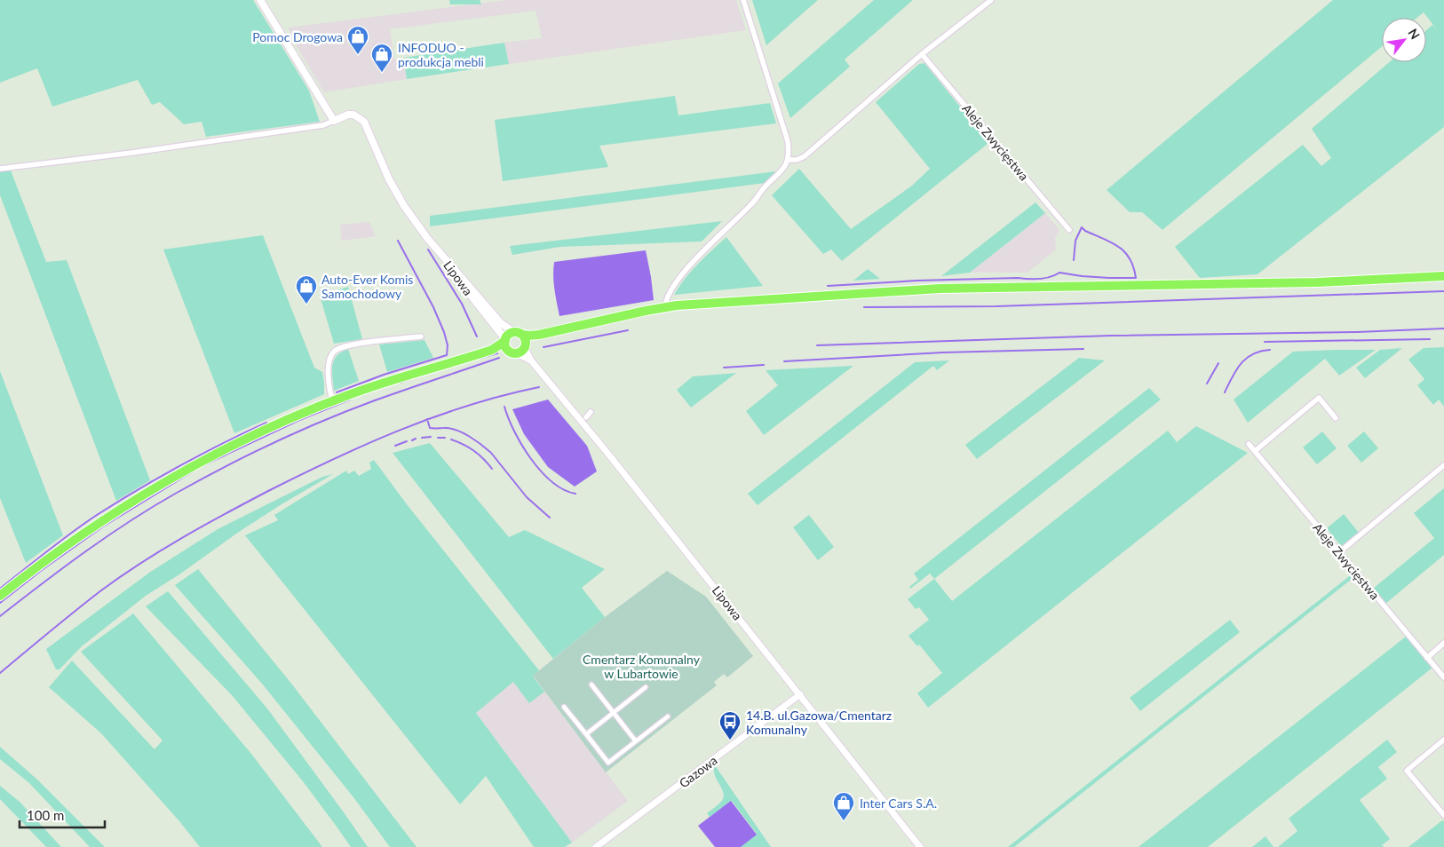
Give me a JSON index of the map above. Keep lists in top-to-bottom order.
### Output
{
  "streets": {
    "main road": ["Lipowa"],
    "street": ["Aleje Zwycięstwa", "Gazowa"]
  },
  "crossings": [
    ["Lipowa", "Gazowa"]
  ],
  "parks": ["Cmentarz Komunalny w Lubartowie"],
  "places": {
    "shop": [
      "Pomoc Drogowa",
      "INFODUO - produkcja mebli",
      "Auto-Ever Komis Samochodowy",
      "Inter Cars S.A."
    ],
    "bus stop": ["14.B. ul.Gazowa/Cmentarz Komunalny"]
  },
  "scale_bar": "100 m",
  "north": "top right"
}
